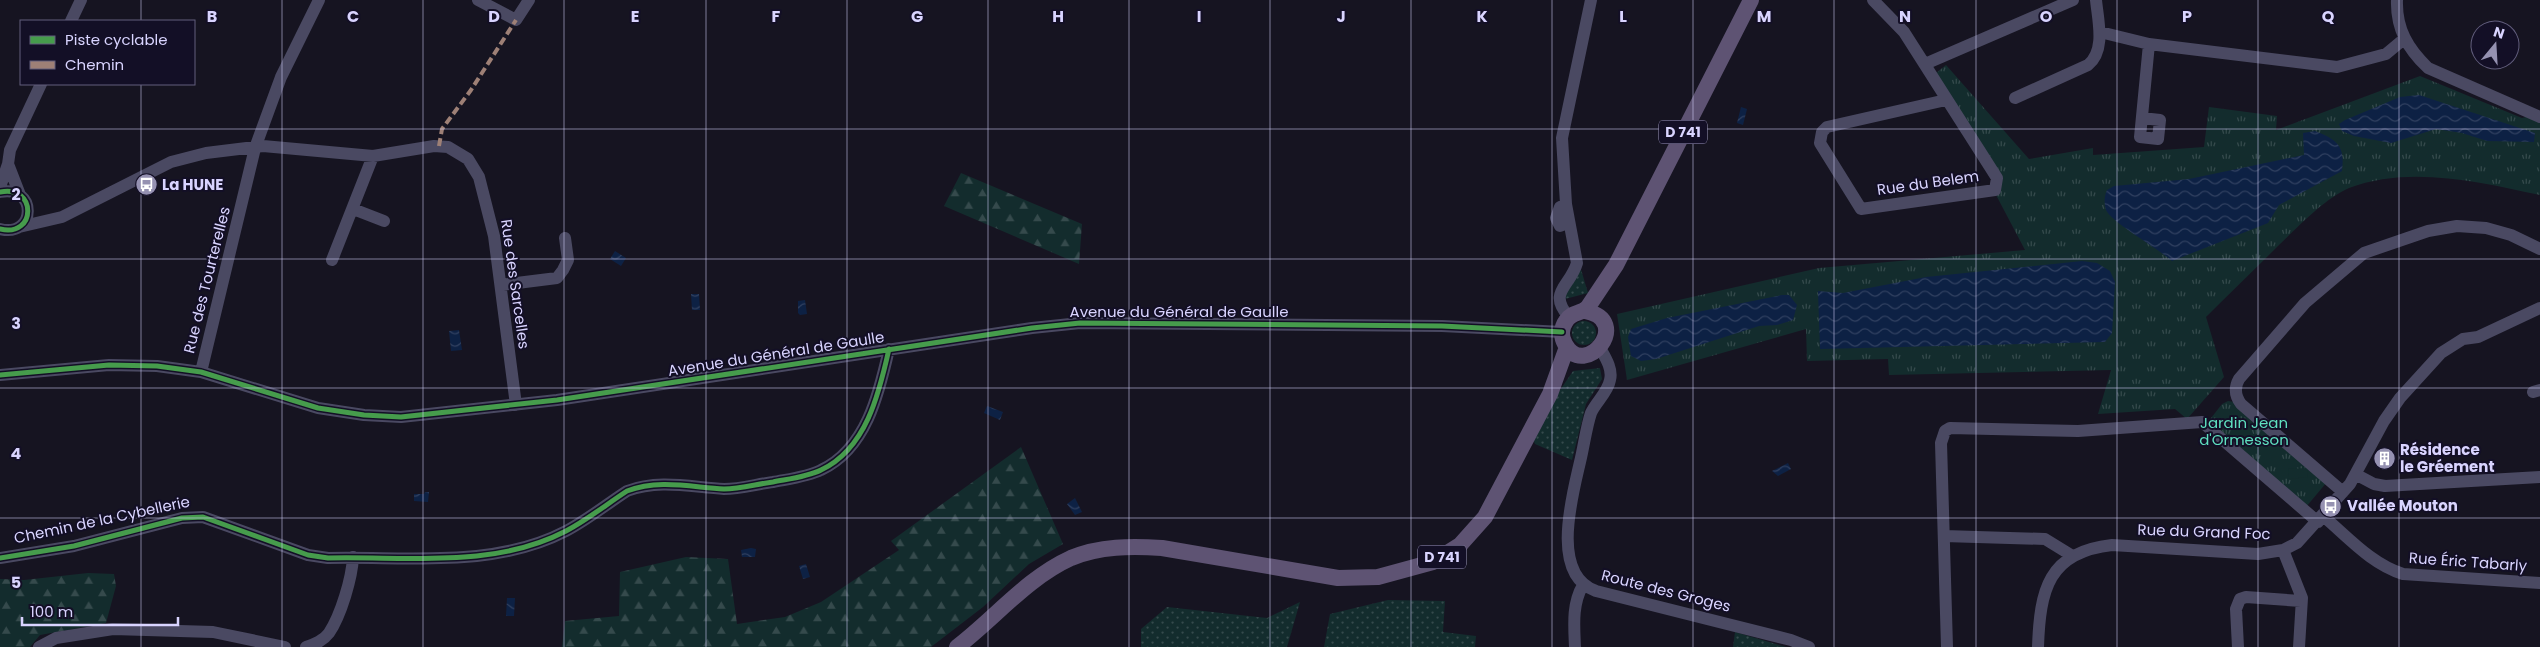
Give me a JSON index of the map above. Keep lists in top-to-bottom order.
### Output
{
  "streets": {
    "main road": ["D 741"],
    "street": [
      "Rue du Belem",
      "Rue des Tourterelles",
      "Rue des Sarcelles",
      "Avenue du Général de Gaulle",
      "Chemin de la Cybellerie",
      "Rue du Grand Foc",
      "Rue Éric Tabarly",
      "Route des Groges"
    ]
  },
  "crossings": [
    ["D 741", "Avenue du Général de Gaulle"],
    ["D 741", "Route des Groges"],
    ["Rue des Tourterelles", "Avenue du Général de Gaulle"],
    ["Rue des Sarcelles", "Avenue du Général de Gaulle"],
    ["Avenue du Général de Gaulle", "Chemin de la Cybellerie"],
    ["Avenue du Général de Gaulle", "Route des Groges"],
    ["Rue du Grand Foc", "Rue Éric Tabarly"]
  ],
  "parks": ["Jardin Jean d'Ormesson"],
  "places": {
    "bus stop": ["La HUNE", "Vallée Mouton"],
    "building": ["Résidence le Gréement"]
  },
  "legend": ["Piste cyclable", "Chemin"],
  "scale_bar": "100 m",
  "north": "top",
  "grid": {
    "columns": [
      "B",
      "C",
      "D",
      "E",
      "F",
      "G",
      "H",
      "I",
      "J",
      "K",
      "L",
      "M",
      "N",
      "O",
      "P",
      "Q"
    ],
    "rows": [
      "2",
      "3",
      "4",
      "5"
    ]
  }
}
